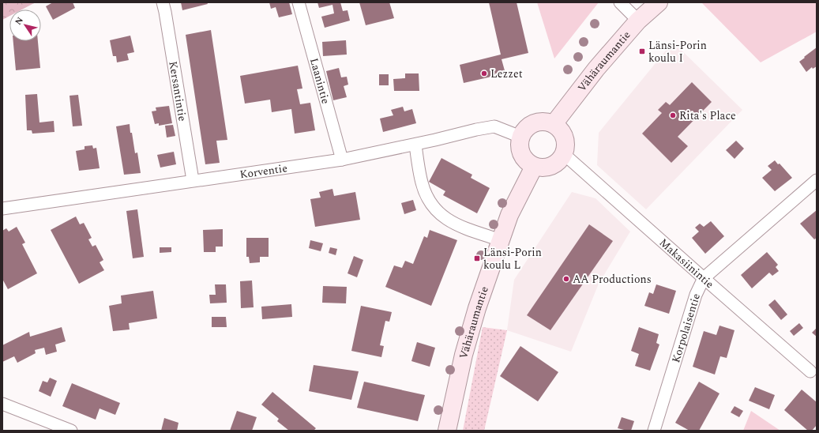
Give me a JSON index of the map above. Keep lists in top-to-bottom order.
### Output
{
  "streets": {
    "main road": ["Vähäraumantie"],
    "street": [
      "Laanintie",
      "Kersantintie",
      "Korventie",
      "Makasiinintie",
      "Korpolaisentie"
    ]
  },
  "crossings": [
    ["Vähäraumantie", "Korventie"],
    ["Vähäraumantie", "Makasiinintie"],
    ["Laanintie", "Korventie"],
    ["Kersantintie", "Korventie"],
    ["Korventie", "Makasiinintie"],
    ["Makasiinintie", "Korpolaisentie"]
  ],
  "places": {
    "transit": ["Länsi-Porin koulu I", "Länsi-Porin koulu L"],
    "other": ["Lezzet", "Rita's Place", "AA Productions"]
  },
  "north": "top left"
}
